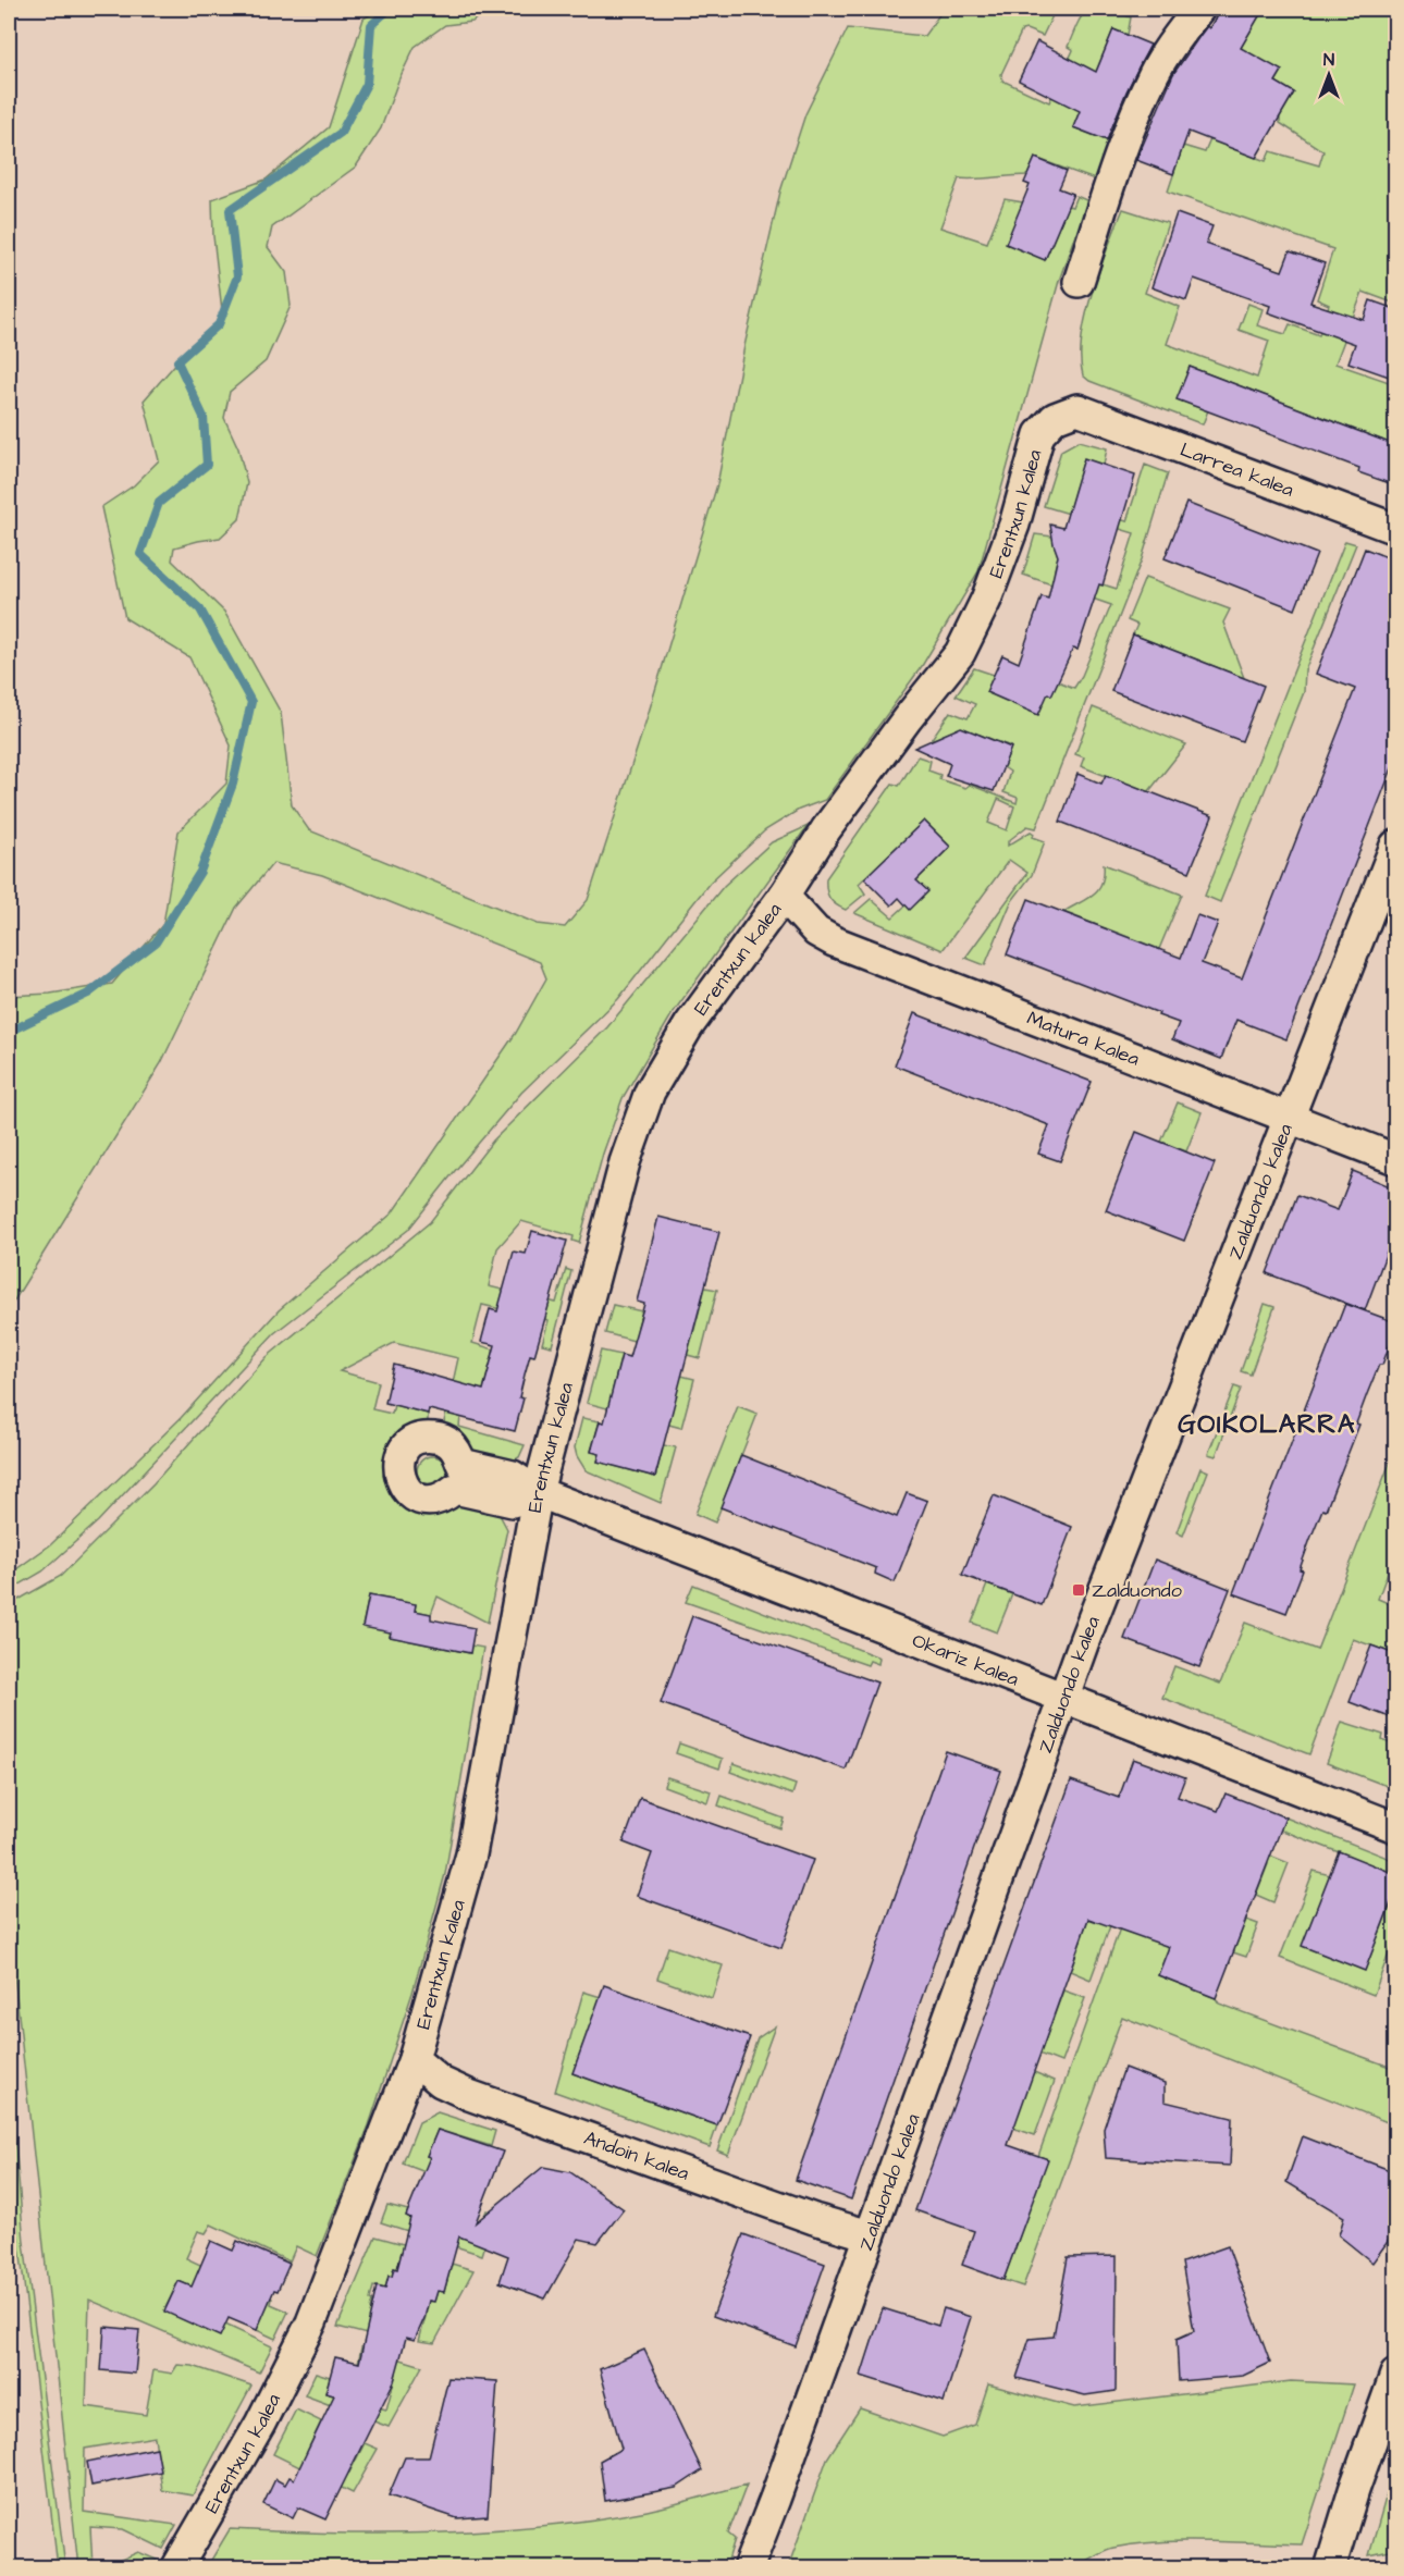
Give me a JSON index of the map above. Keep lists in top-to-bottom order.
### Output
{
  "streets": {
    "street": [
      "Larrea kalea",
      "Erentxun kalea",
      "Matura kalea",
      "Zalduondo kalea",
      "Okariz kalea",
      "Andoin kalea"
    ]
  },
  "crossings": [
    ["Larrea kalea", "Erentxun kalea"],
    ["Erentxun kalea", "Matura kalea"],
    ["Erentxun kalea", "Okariz kalea"],
    ["Erentxun kalea", "Andoin kalea"],
    ["Matura kalea", "Zalduondo kalea"],
    ["Zalduondo kalea", "Okariz kalea"],
    ["Zalduondo kalea", "Andoin kalea"]
  ],
  "districts": ["GOIKOLARRA"],
  "places": {
    "transit": ["Zalduondo"]
  },
  "north": "top"
}
